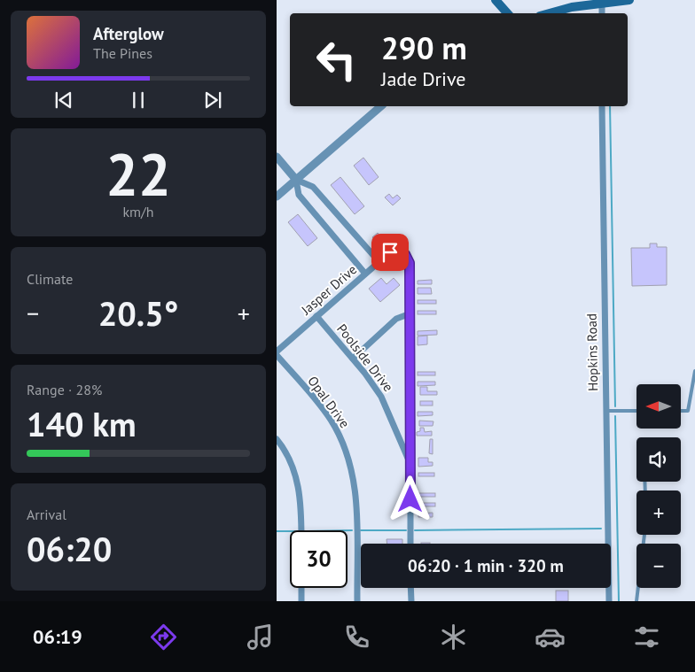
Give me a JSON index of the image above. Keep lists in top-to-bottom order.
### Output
{
  "streets": {
    "street": [
      "Jasper Drive",
      "Hopkins Road",
      "Poolside Drive",
      "Opal Drive"
    ]
  },
  "crossings": [
    ["Jasper Drive", "Poolside Drive"]
  ],
  "north": "left",
  "page": {
    "turn": ["290 m", "Jade Drive"],
    "song": ["Afterglow", "The Pines"],
    "tile": [
      ["22", "km/h"],
      "Climate",
      ["Range · 28%", "140 km"],
      ["Arrival", "06:20"]
    ],
    "heat": ["−", "20.5°", "+"],
    "map_buttons": ["+", "−"],
    "limit": "30",
    "trip": "06:20 · 1 min · 320 m",
    "tabs": "06:19"
  }
}
